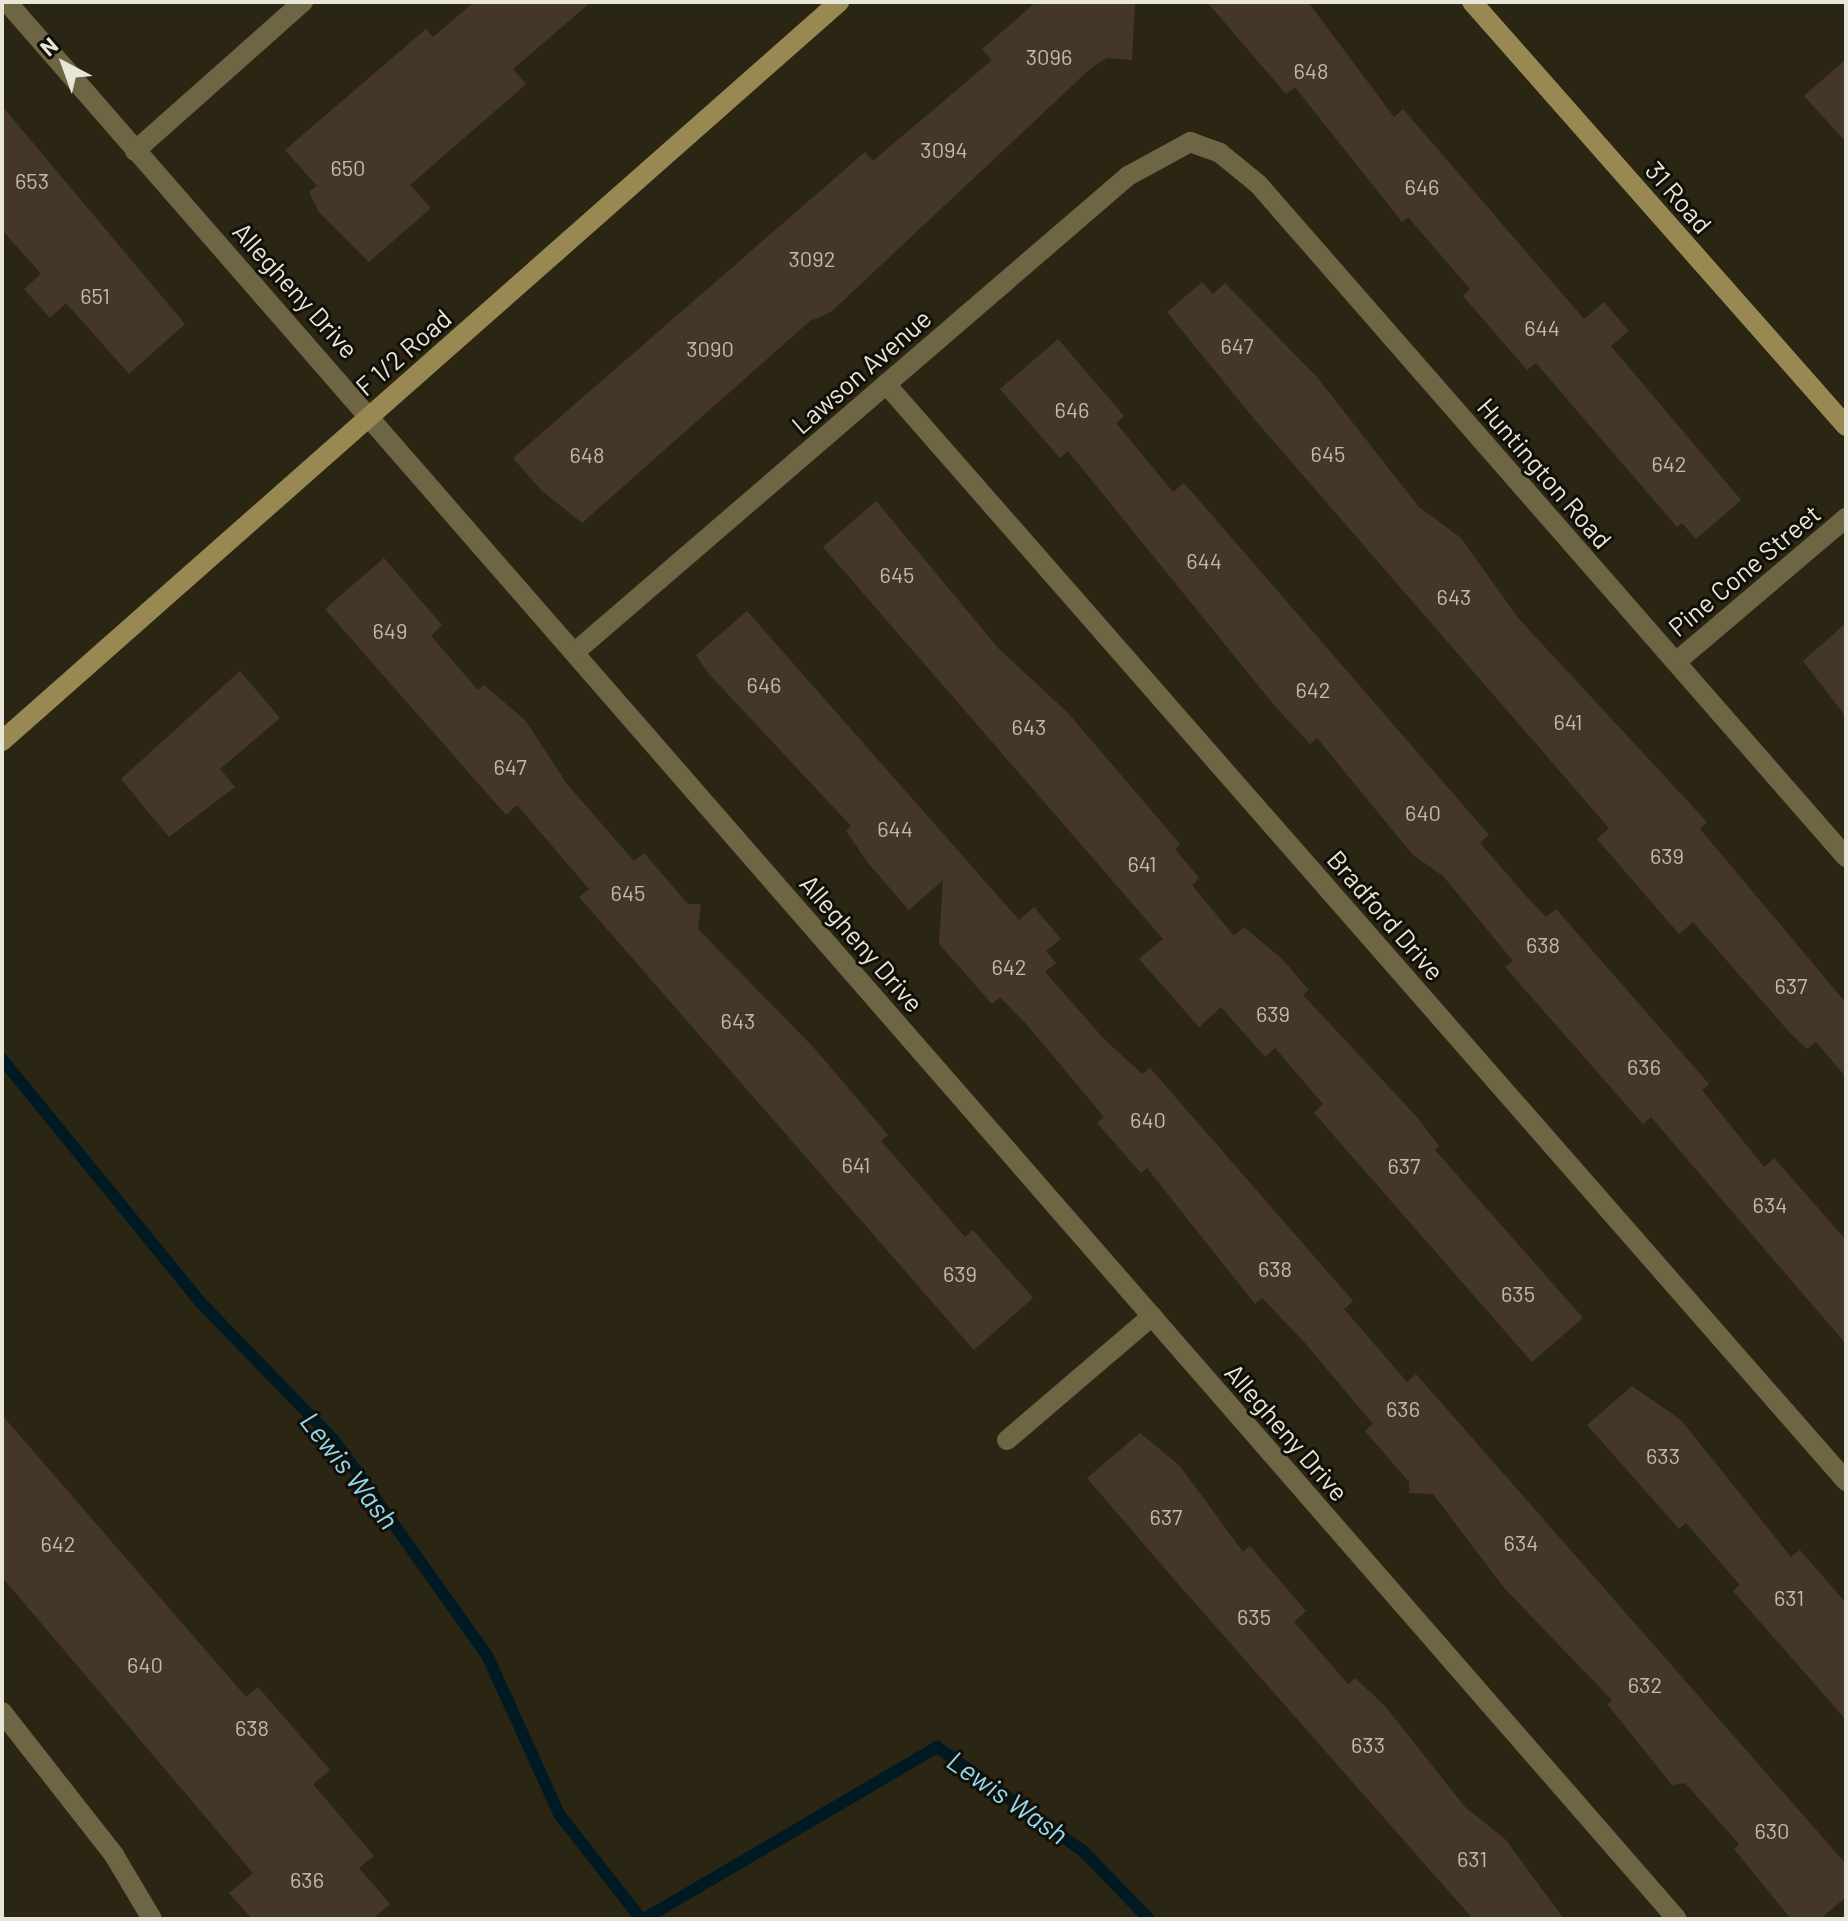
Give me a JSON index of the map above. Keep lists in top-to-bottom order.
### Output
{
  "streets": {
    "street": [
      "31 Road",
      "Allegheny Drive",
      "F 1/2 Road",
      "Lawson Avenue",
      "Huntington Road",
      "Pine Cone Street",
      "Bradford Drive"
    ]
  },
  "crossings": [
    ["Allegheny Drive", "F 1/2 Road"],
    ["Allegheny Drive", "Lawson Avenue"],
    ["Lawson Avenue", "Huntington Road"],
    ["Lawson Avenue", "Bradford Drive"],
    ["Huntington Road", "Pine Cone Street"]
  ],
  "water": ["Lewis Wash"],
  "house_numbers": [
    "3096",
    "648",
    "3094",
    "650",
    "653",
    "646",
    "3092",
    "651",
    "644",
    "647",
    "3090",
    "646",
    "645",
    "648",
    "642",
    "644",
    "645",
    "643",
    "649",
    "646",
    "642",
    "641",
    "643",
    "647",
    "640",
    "644",
    "639",
    "641",
    "645",
    "638",
    "642",
    "637",
    "639",
    "643",
    "636",
    "640",
    "641",
    "637",
    "634",
    "638",
    "639",
    "635",
    "636",
    "633",
    "637",
    "634",
    "642",
    "631",
    "635",
    "640",
    "632",
    "638",
    "633",
    "630",
    "631",
    "636"
  ],
  "north": "top left"
}
